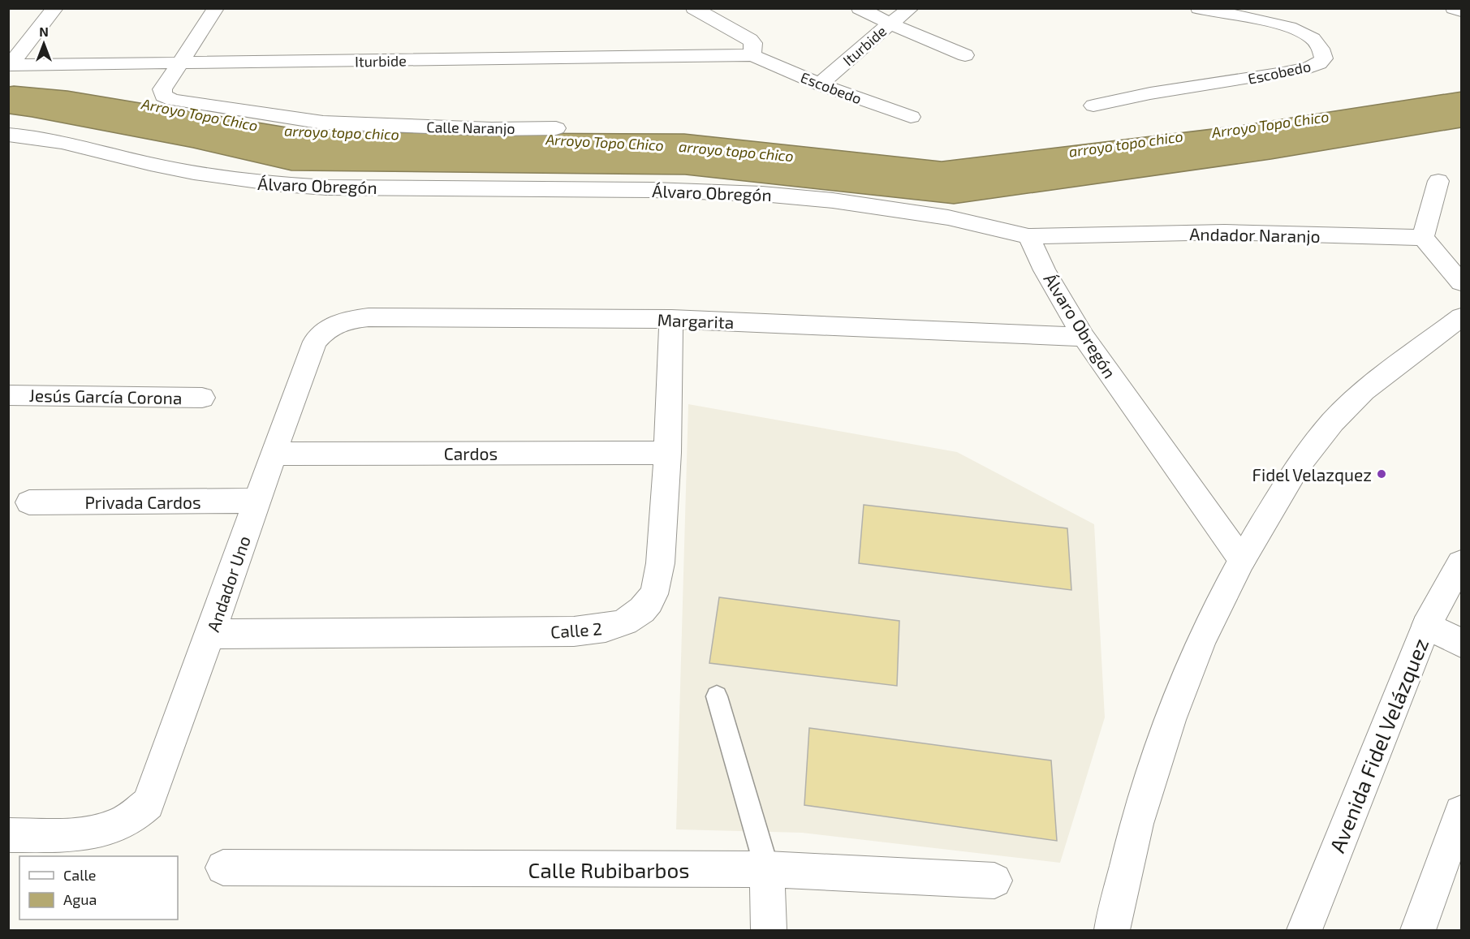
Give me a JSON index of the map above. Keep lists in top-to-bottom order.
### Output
{
  "streets": {
    "main road": [
      "Iturbide",
      "Escobedo",
      "Calle Naranjo",
      "Álvaro Obregón",
      "Andador Naranjo",
      "Margarita",
      "Jesús García Corona",
      "Cardos",
      "Privada Cardos",
      "Andador Uno",
      "Calle 2",
      "Avenida Fidel Velázquez",
      "Calle Rubibarbos"
    ]
  },
  "crossings": [
    ["Iturbide", "Escobedo"],
    ["Iturbide", "Calle Naranjo"],
    ["Álvaro Obregón", "Andador Naranjo"],
    ["Álvaro Obregón", "Margarita"],
    ["Margarita", "Andador Uno"],
    ["Margarita", "Calle 2"],
    ["Cardos", "Andador Uno"],
    ["Cardos", "Calle 2"],
    ["Privada Cardos", "Andador Uno"],
    ["Andador Uno", "Calle 2"]
  ],
  "water": ["Arroyo Topo Chico", "arroyo topo chico"],
  "places": ["Fidel Velazquez"],
  "legend": ["Calle", "Agua"],
  "north": "top"
}
